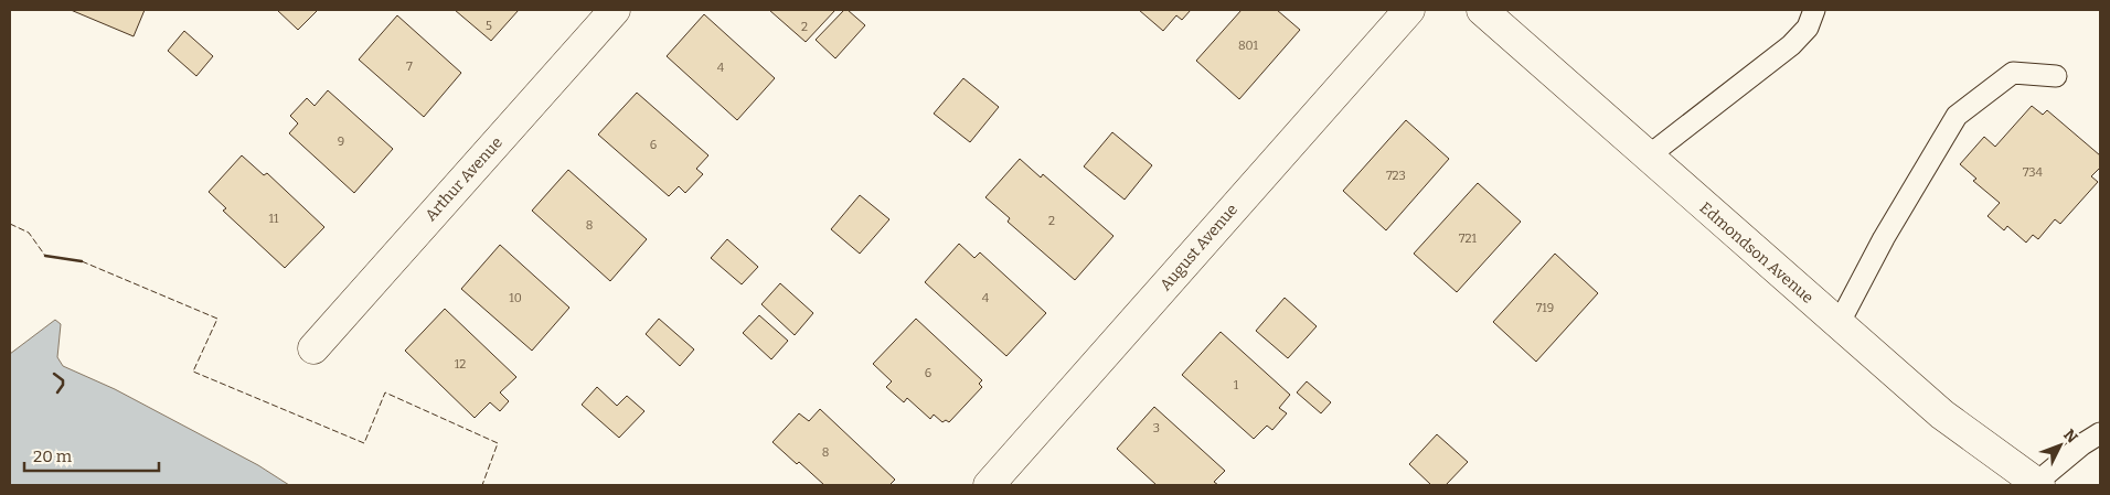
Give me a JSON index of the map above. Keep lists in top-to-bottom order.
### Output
{
  "streets": {
    "street": ["Arthur Avenue", "August Avenue", "Edmondson Avenue"]
  },
  "house_numbers": [
    "5",
    "2",
    "801",
    "7",
    "4",
    "9",
    "6",
    "734",
    "723",
    "11",
    "2",
    "8",
    "721",
    "10",
    "4",
    "719",
    "12",
    "6",
    "1",
    "3",
    "8"
  ],
  "scale_bar": "20 m",
  "north": "top right"
}
